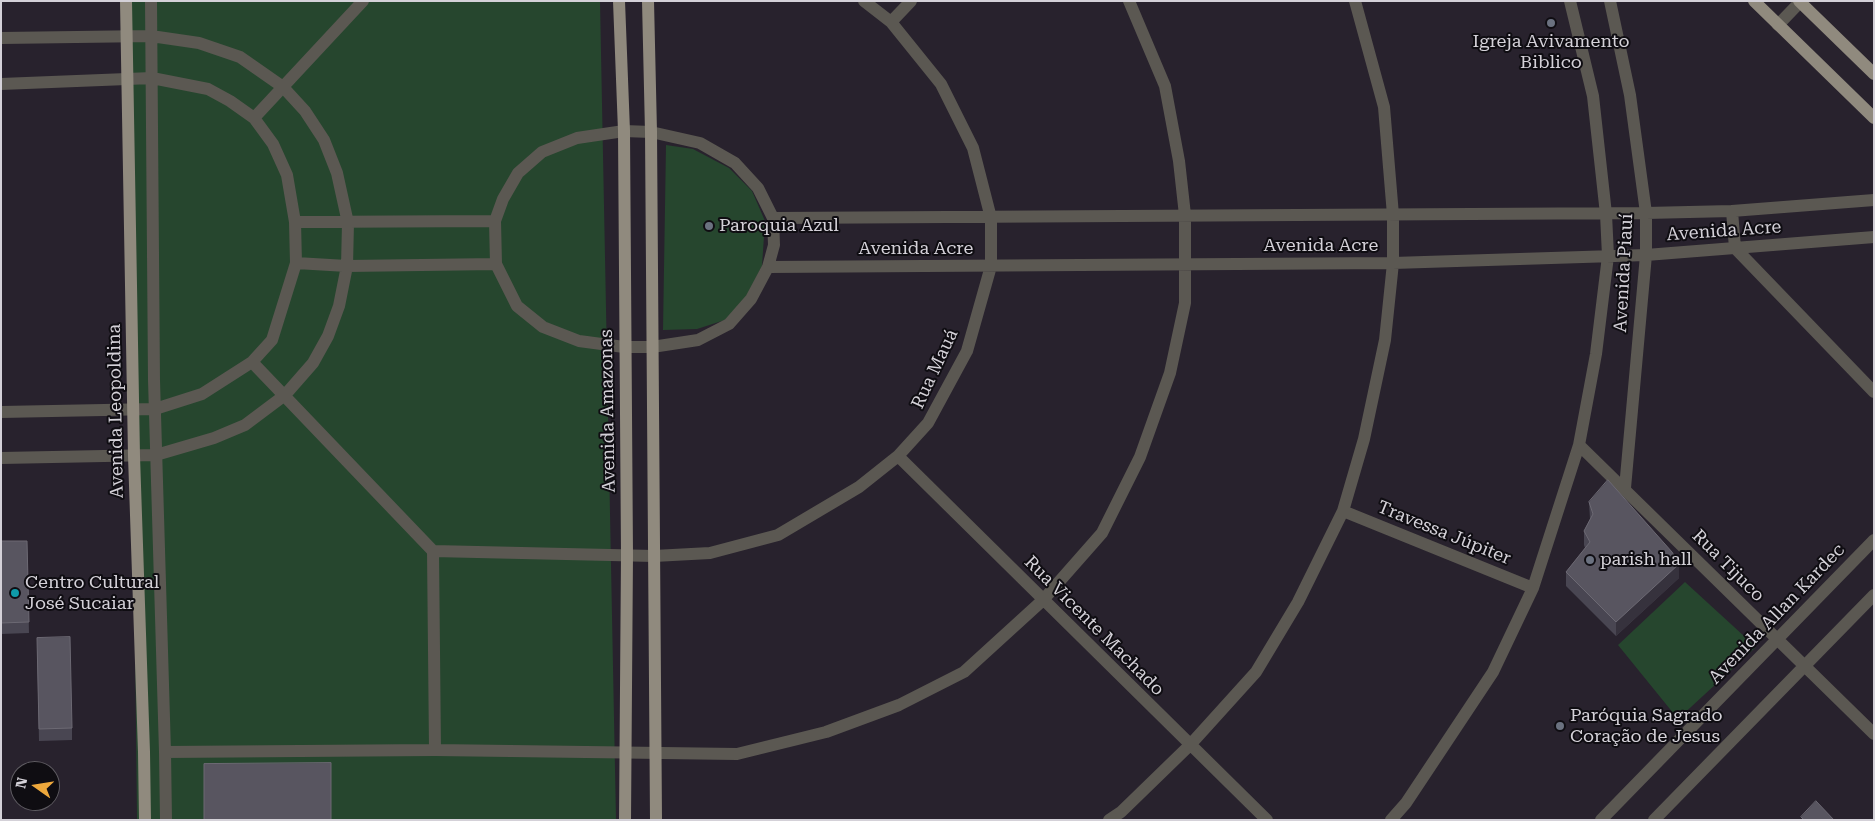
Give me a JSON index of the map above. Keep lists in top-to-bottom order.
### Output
{
  "streets": {
    "main road": ["Avenida Leopoldina", "Avenida Amazonas"],
    "street": [
      "Avenida Acre",
      "Avenida Piauí",
      "Rua Mauá",
      "Travessa Júpiter",
      "Rua Tijuco",
      "Avenida Allan Kardec",
      "Rua Vicente Machado"
    ]
  },
  "crossings": [
    ["Avenida Acre", "Avenida Piauí"],
    ["Avenida Acre", "Rua Mauá"],
    ["Avenida Piauí", "Travessa Júpiter"],
    ["Avenida Piauí", "Rua Tijuco"],
    ["Rua Mauá", "Avenida Amazonas"],
    ["Rua Mauá", "Rua Vicente Machado"],
    ["Rua Tijuco", "Avenida Allan Kardec"]
  ],
  "places": [
    "Igreja Avivamento Biblico",
    "Paroquia Azul",
    "parish hall",
    "Centro Cultural José Sucaiar",
    "Paróquia Sagrado Coração de Jesus"
  ],
  "north": "left"
}
